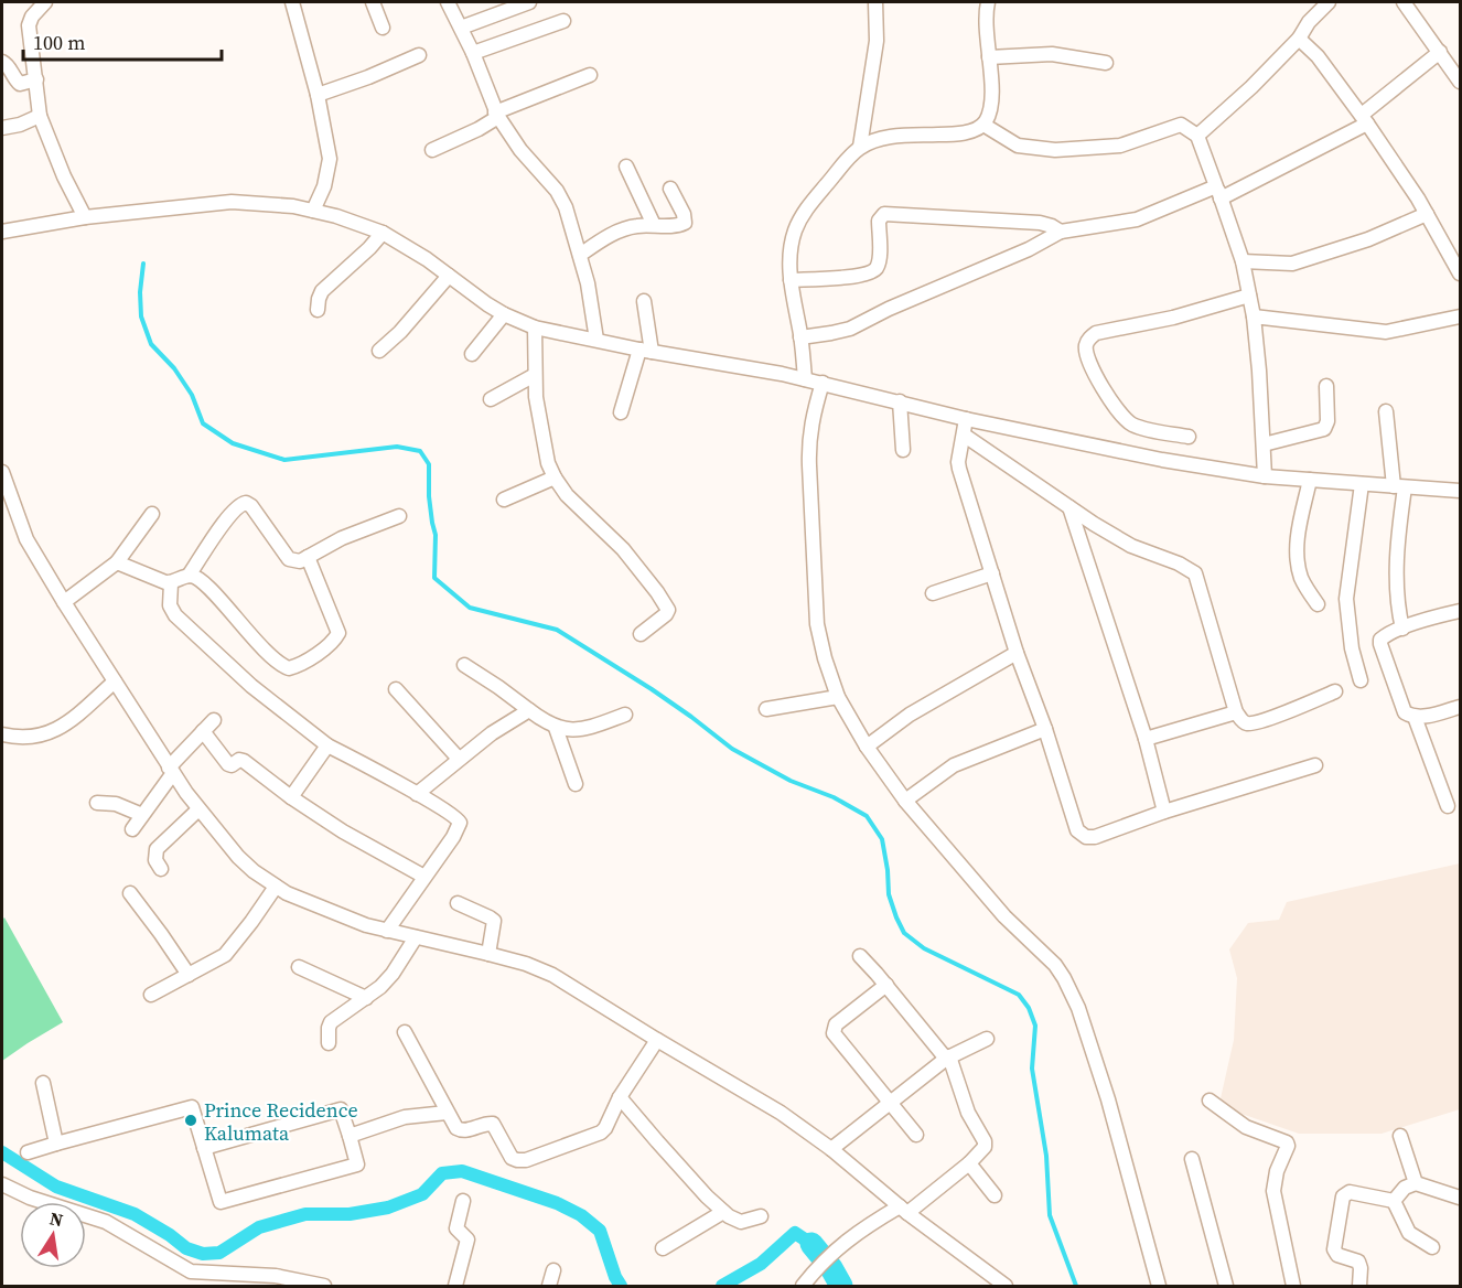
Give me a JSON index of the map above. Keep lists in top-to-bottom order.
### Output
{
  "places": ["Prince Recidence Kalumata"],
  "scale_bar": "100 m",
  "north": "top"
}
